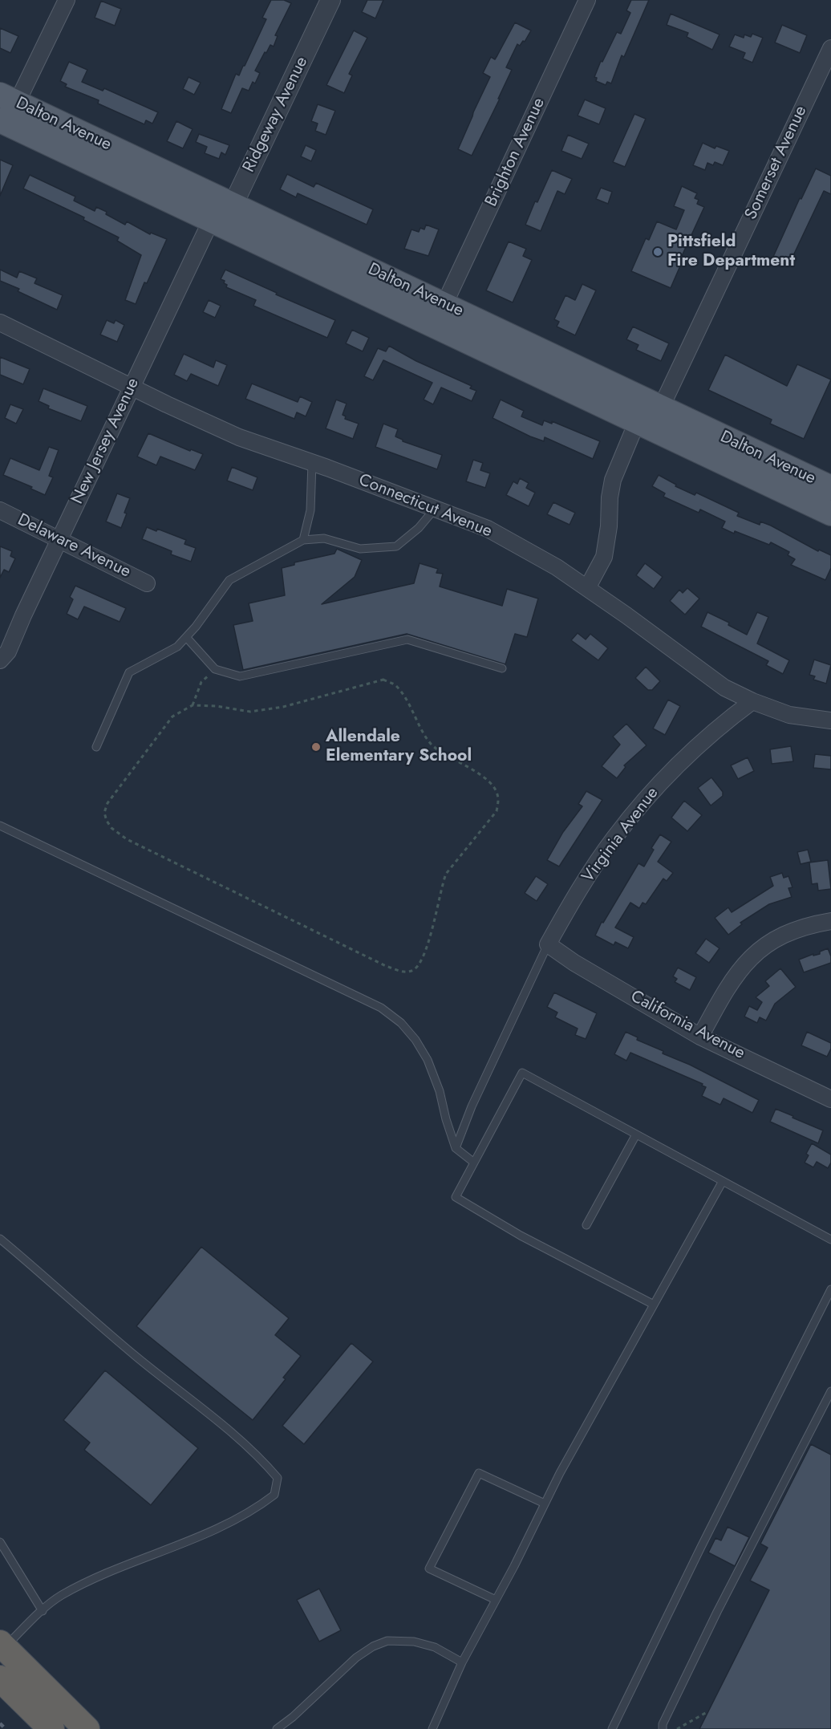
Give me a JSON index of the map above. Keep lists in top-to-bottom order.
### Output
{
  "streets": {
    "main road": ["Dalton Avenue"],
    "street": [
      "Ridgeway Avenue",
      "Brighton Avenue",
      "Somerset Avenue",
      "New Jersey Avenue",
      "Connecticut Avenue",
      "Delaware Avenue",
      "Virginia Avenue",
      "California Avenue"
    ]
  },
  "crossings": [
    ["Ridgeway Avenue", "Dalton Avenue"],
    ["Ridgeway Avenue", "New Jersey Avenue"],
    ["Dalton Avenue", "Brighton Avenue"],
    ["Dalton Avenue", "Somerset Avenue"],
    ["Dalton Avenue", "New Jersey Avenue"],
    ["New Jersey Avenue", "Connecticut Avenue"],
    ["New Jersey Avenue", "Delaware Avenue"],
    ["Connecticut Avenue", "Virginia Avenue"],
    ["Virginia Avenue", "California Avenue"]
  ],
  "places": ["Pittsfield Fire Department", "Allendale Elementary School"]
}
